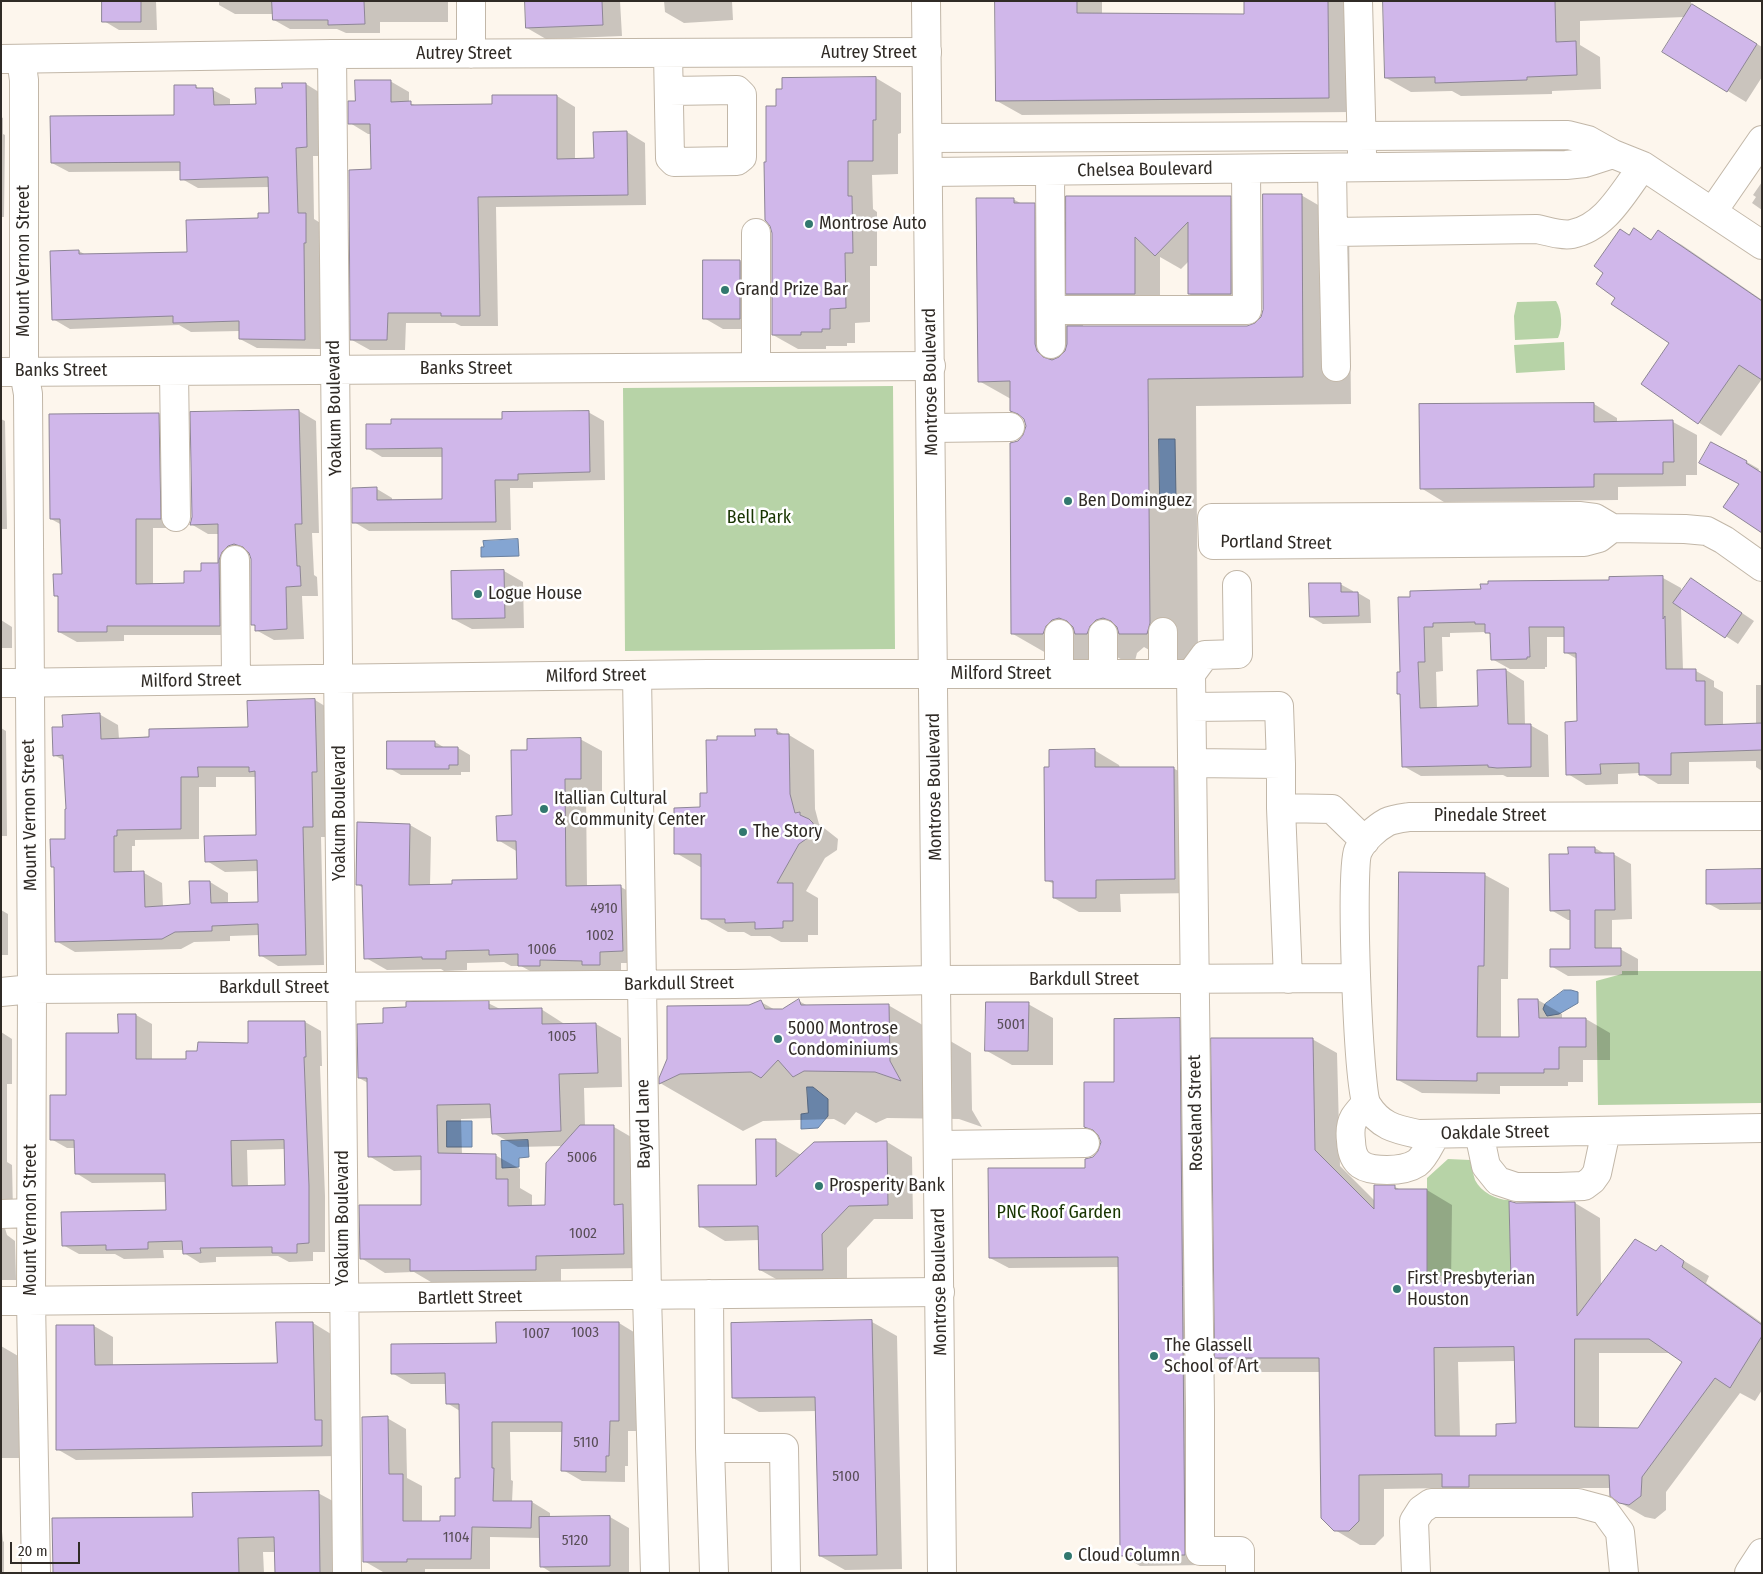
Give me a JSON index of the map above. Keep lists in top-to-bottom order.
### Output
{
  "streets": {
    "street": [
      "Autrey Street",
      "Chelsea Boulevard",
      "Mount Vernon Street",
      "Banks Street",
      "Montrose Boulevard",
      "Yoakum Boulevard",
      "Portland Street",
      "Milford Street",
      "Pinedale Street",
      "Barkdull Street",
      "Roseland Street",
      "Bayard Lane",
      "Oakdale Street",
      "Bartlett Street"
    ]
  },
  "crossings": [
    ["Autrey Street", "Mount Vernon Street"],
    ["Autrey Street", "Montrose Boulevard"],
    ["Autrey Street", "Yoakum Boulevard"],
    ["Chelsea Boulevard", "Montrose Boulevard"],
    ["Mount Vernon Street", "Banks Street"],
    ["Mount Vernon Street", "Milford Street"],
    ["Mount Vernon Street", "Barkdull Street"],
    ["Mount Vernon Street", "Bartlett Street"],
    ["Banks Street", "Montrose Boulevard"],
    ["Banks Street", "Yoakum Boulevard"],
    ["Montrose Boulevard", "Milford Street"],
    ["Montrose Boulevard", "Barkdull Street"],
    ["Montrose Boulevard", "Bartlett Street"],
    ["Yoakum Boulevard", "Milford Street"],
    ["Yoakum Boulevard", "Barkdull Street"],
    ["Yoakum Boulevard", "Bartlett Street"],
    ["Milford Street", "Roseland Street"],
    ["Milford Street", "Bayard Lane"],
    ["Pinedale Street", "Barkdull Street"],
    ["Barkdull Street", "Roseland Street"],
    ["Barkdull Street", "Bayard Lane"],
    ["Bayard Lane", "Bartlett Street"]
  ],
  "parks": ["Bell Park", "PNC Roof Garden"],
  "places": [
    "Montrose Auto",
    "Grand Prize Bar",
    "Ben Dominguez",
    "Logue House",
    "Itallian Cultural & Community Center",
    "The Story",
    "5000 Montrose Condominiums",
    "Prosperity Bank",
    "First Presbyterian Houston",
    "The Glassell School of Art",
    "Cloud Column"
  ],
  "house_numbers": [
    "4910",
    "1002",
    "1006",
    "5001",
    "1005",
    "5006",
    "1002",
    "1003",
    "1007",
    "5110",
    "5100",
    "1104",
    "5120"
  ],
  "scale_bar": "20 m"
}
